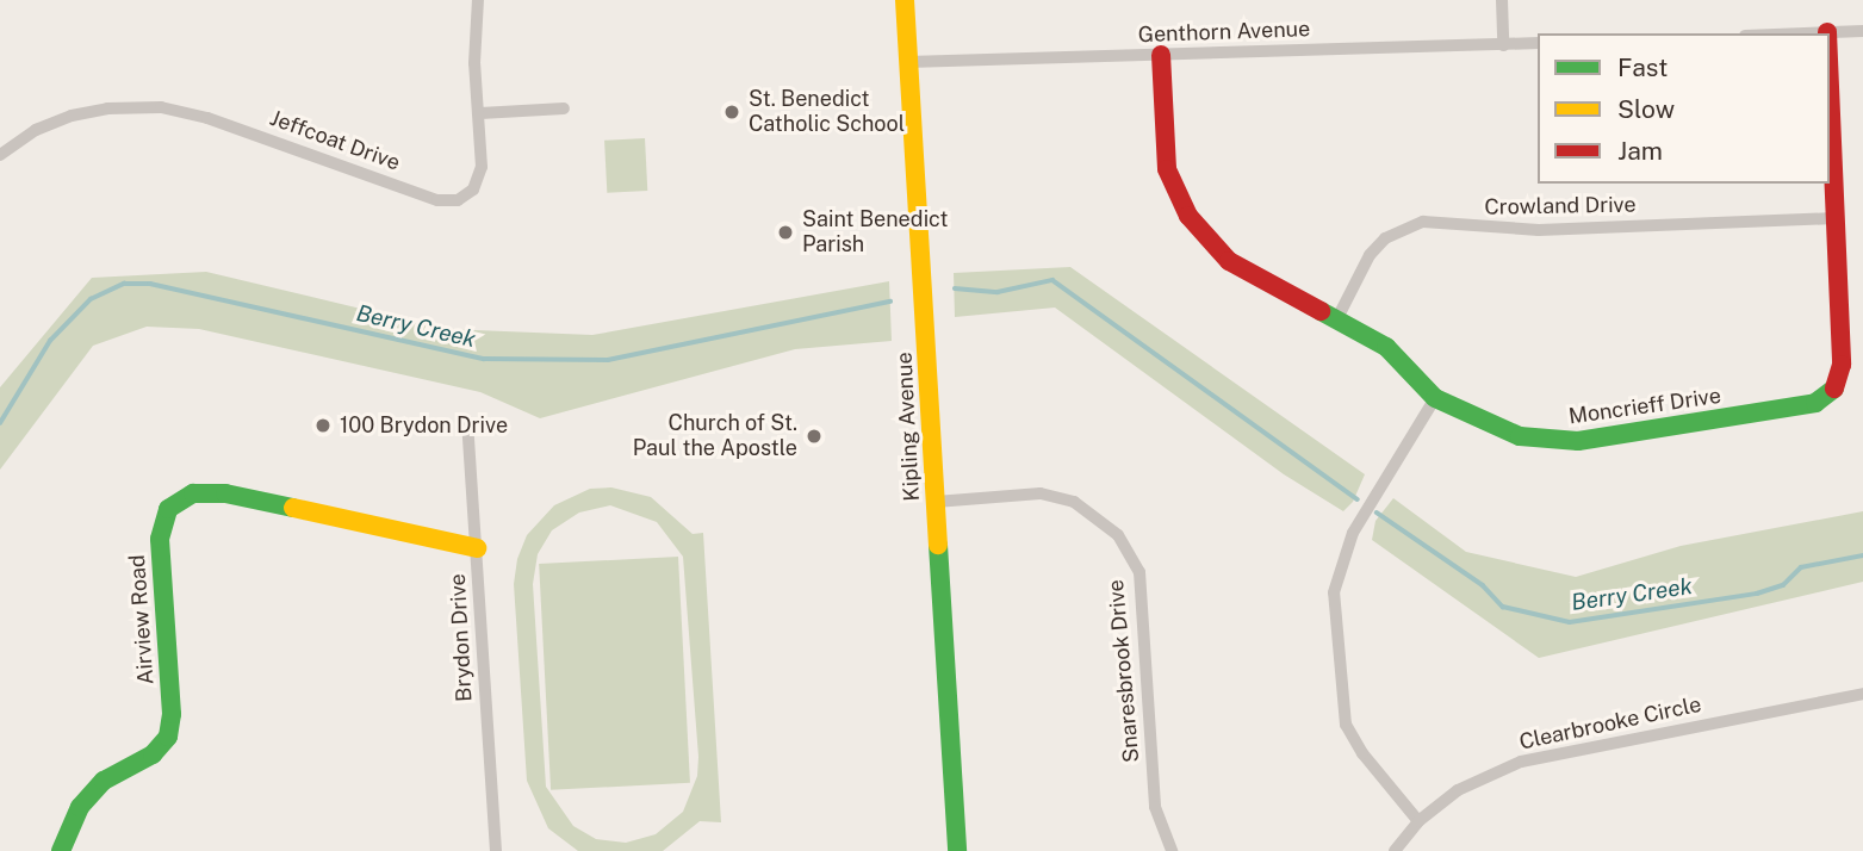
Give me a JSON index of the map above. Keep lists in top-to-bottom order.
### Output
{
  "streets": {
    "street": [
      "Genthorn Avenue",
      "Jeffcoat Drive",
      "Crowland Drive",
      "Moncrieff Drive",
      "Kipling Avenue",
      "Airview Road",
      "Brydon Drive",
      "Snaresbrook Drive",
      "Clearbrooke Circle"
    ]
  },
  "crossings": [
    ["Genthorn Avenue", "Moncrieff Drive"],
    ["Genthorn Avenue", "Kipling Avenue"],
    ["Crowland Drive", "Moncrieff Drive"],
    ["Kipling Avenue", "Snaresbrook Drive"],
    ["Airview Road", "Brydon Drive"]
  ],
  "water": ["Berry Creek"],
  "places": [
    "St. Benedict Catholic School",
    "Saint Benedict Parish",
    "100 Brydon Drive",
    "Church of St. Paul the Apostle"
  ],
  "legend": ["Fast", "Slow", "Jam"]
}
